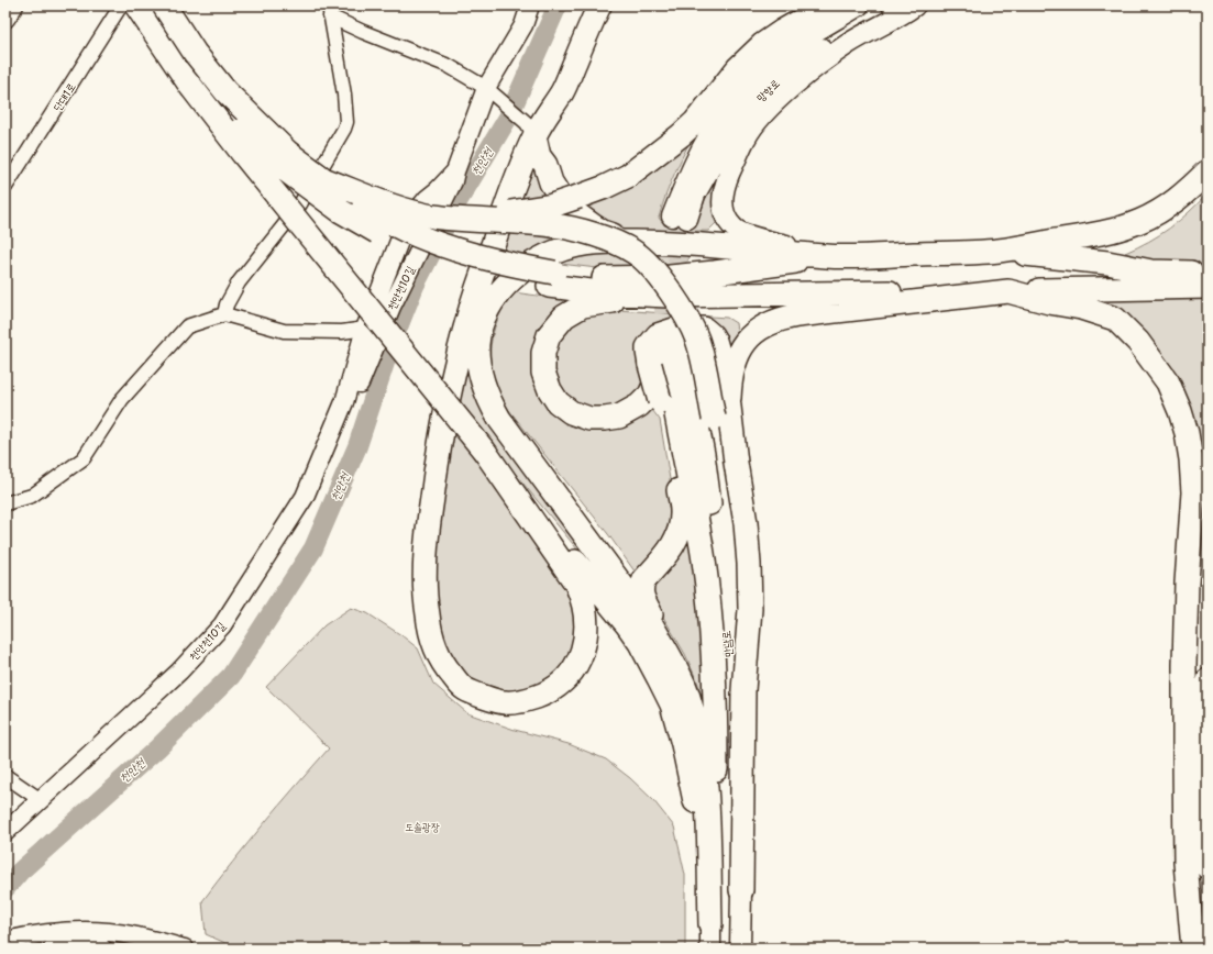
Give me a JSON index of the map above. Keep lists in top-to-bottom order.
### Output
{
  "streets": {
    "highway": ["만남로"],
    "main road": ["망향로"],
    "street": ["단대1로", "천안천10길"]
  },
  "water": ["천안천"],
  "parks": ["도솔광장"]
}
